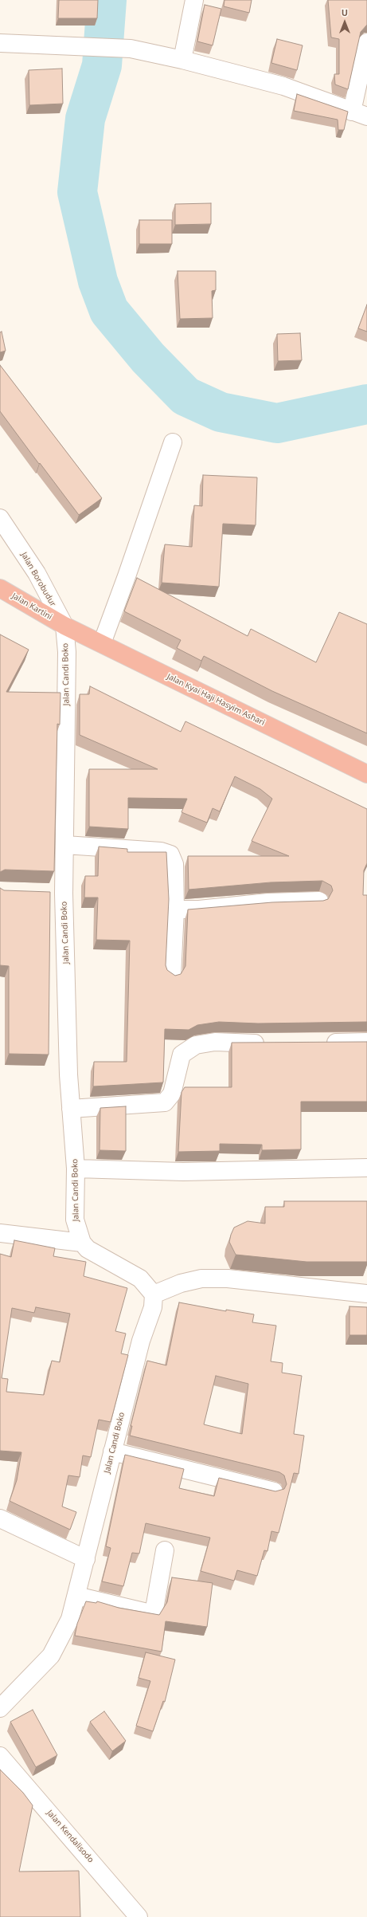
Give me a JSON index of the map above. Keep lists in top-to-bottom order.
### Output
{
  "streets": {
    "highway": ["Jalan Kartini", "Jalan Kyai Haji Hasyim Ashari"],
    "street": ["Jalan Borobudur", "Jalan Candi Boko", "Jalan Kendalisodo"]
  },
  "crossings": [
    ["Jalan Borobudur", "Jalan Kartini"],
    ["Jalan Borobudur", "Jalan Candi Boko"],
    ["Jalan Borobudur", "Jalan Kyai Haji Hasyim Ashari"],
    ["Jalan Kartini", "Jalan Candi Boko"],
    ["Jalan Kartini", "Jalan Kyai Haji Hasyim Ashari"],
    ["Jalan Candi Boko", "Jalan Kyai Haji Hasyim Ashari"]
  ],
  "north": "top"
}
